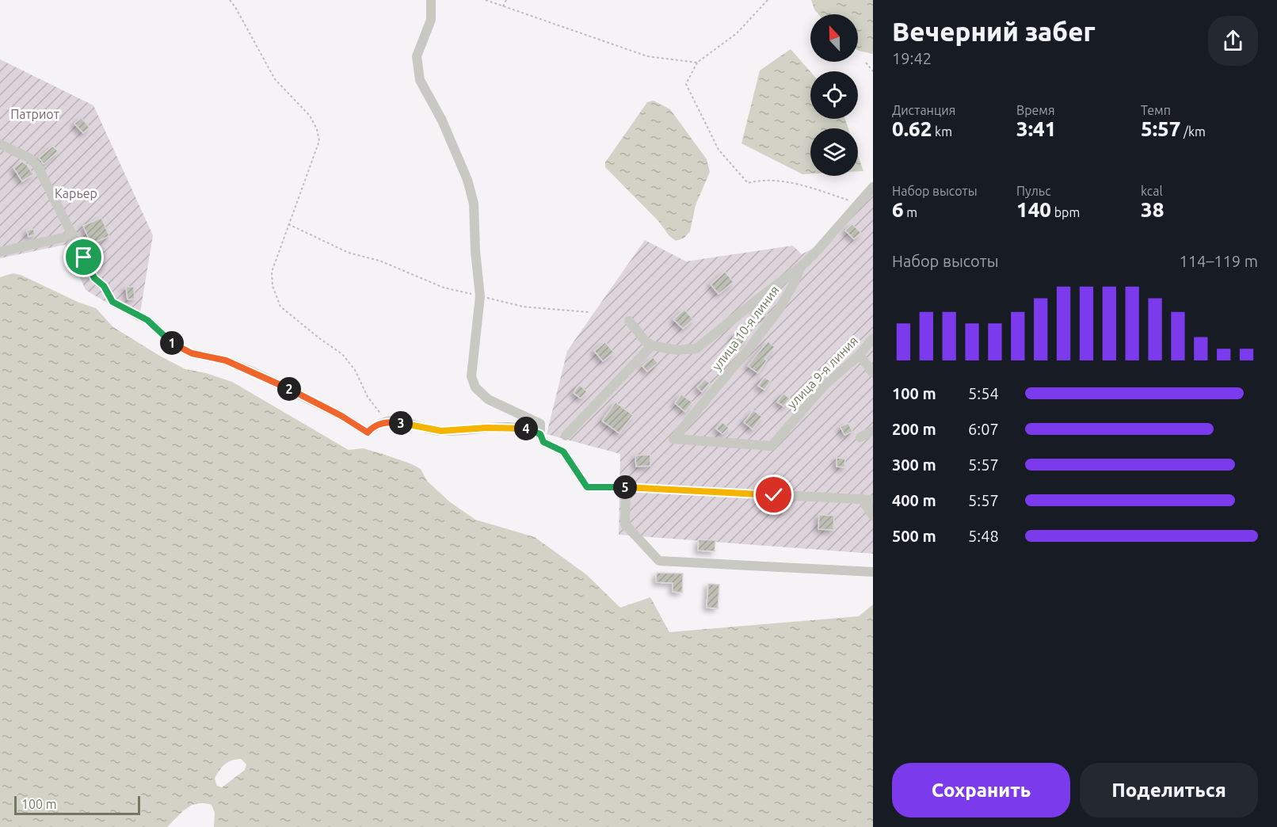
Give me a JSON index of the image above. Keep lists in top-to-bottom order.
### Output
{
  "streets": {
    "street": ["улица 10-я линия", "улица 9-я линия"]
  },
  "crossings": [
    ["улица 10-я линия", "улица 9-я линия"]
  ],
  "parks": ["Патриот", "Карьер"],
  "scale_bar": "100 m",
  "north": "top",
  "page": {
    "heading": ["Вечерний забег", "19:42"],
    "stats": [
      ["Дистанция", "0.62 km"],
      ["Время", "3:41"],
      ["Темп", "5:57 /km"],
      ["Набор высоты", "6 m"],
      ["Пульс", "140 bpm"],
      ["kcal", "38"]
    ],
    "chart": ["Набор высоты", "114–119 m"],
    "pins": [
      "1",
      "2",
      "3",
      "4",
      "5"
    ],
    "list": [
      {
        "name": "100 m",
        "note": "5:54"
      },
      {
        "name": "200 m",
        "note": "6:07"
      },
      {
        "name": "300 m",
        "note": "5:57"
      },
      {
        "name": "400 m",
        "note": "5:57"
      },
      {
        "name": "500 m",
        "note": "5:48"
      }
    ],
    "buttons": ["Сохранить", "Поделиться"],
    "scale": "100 m"
  }
}
